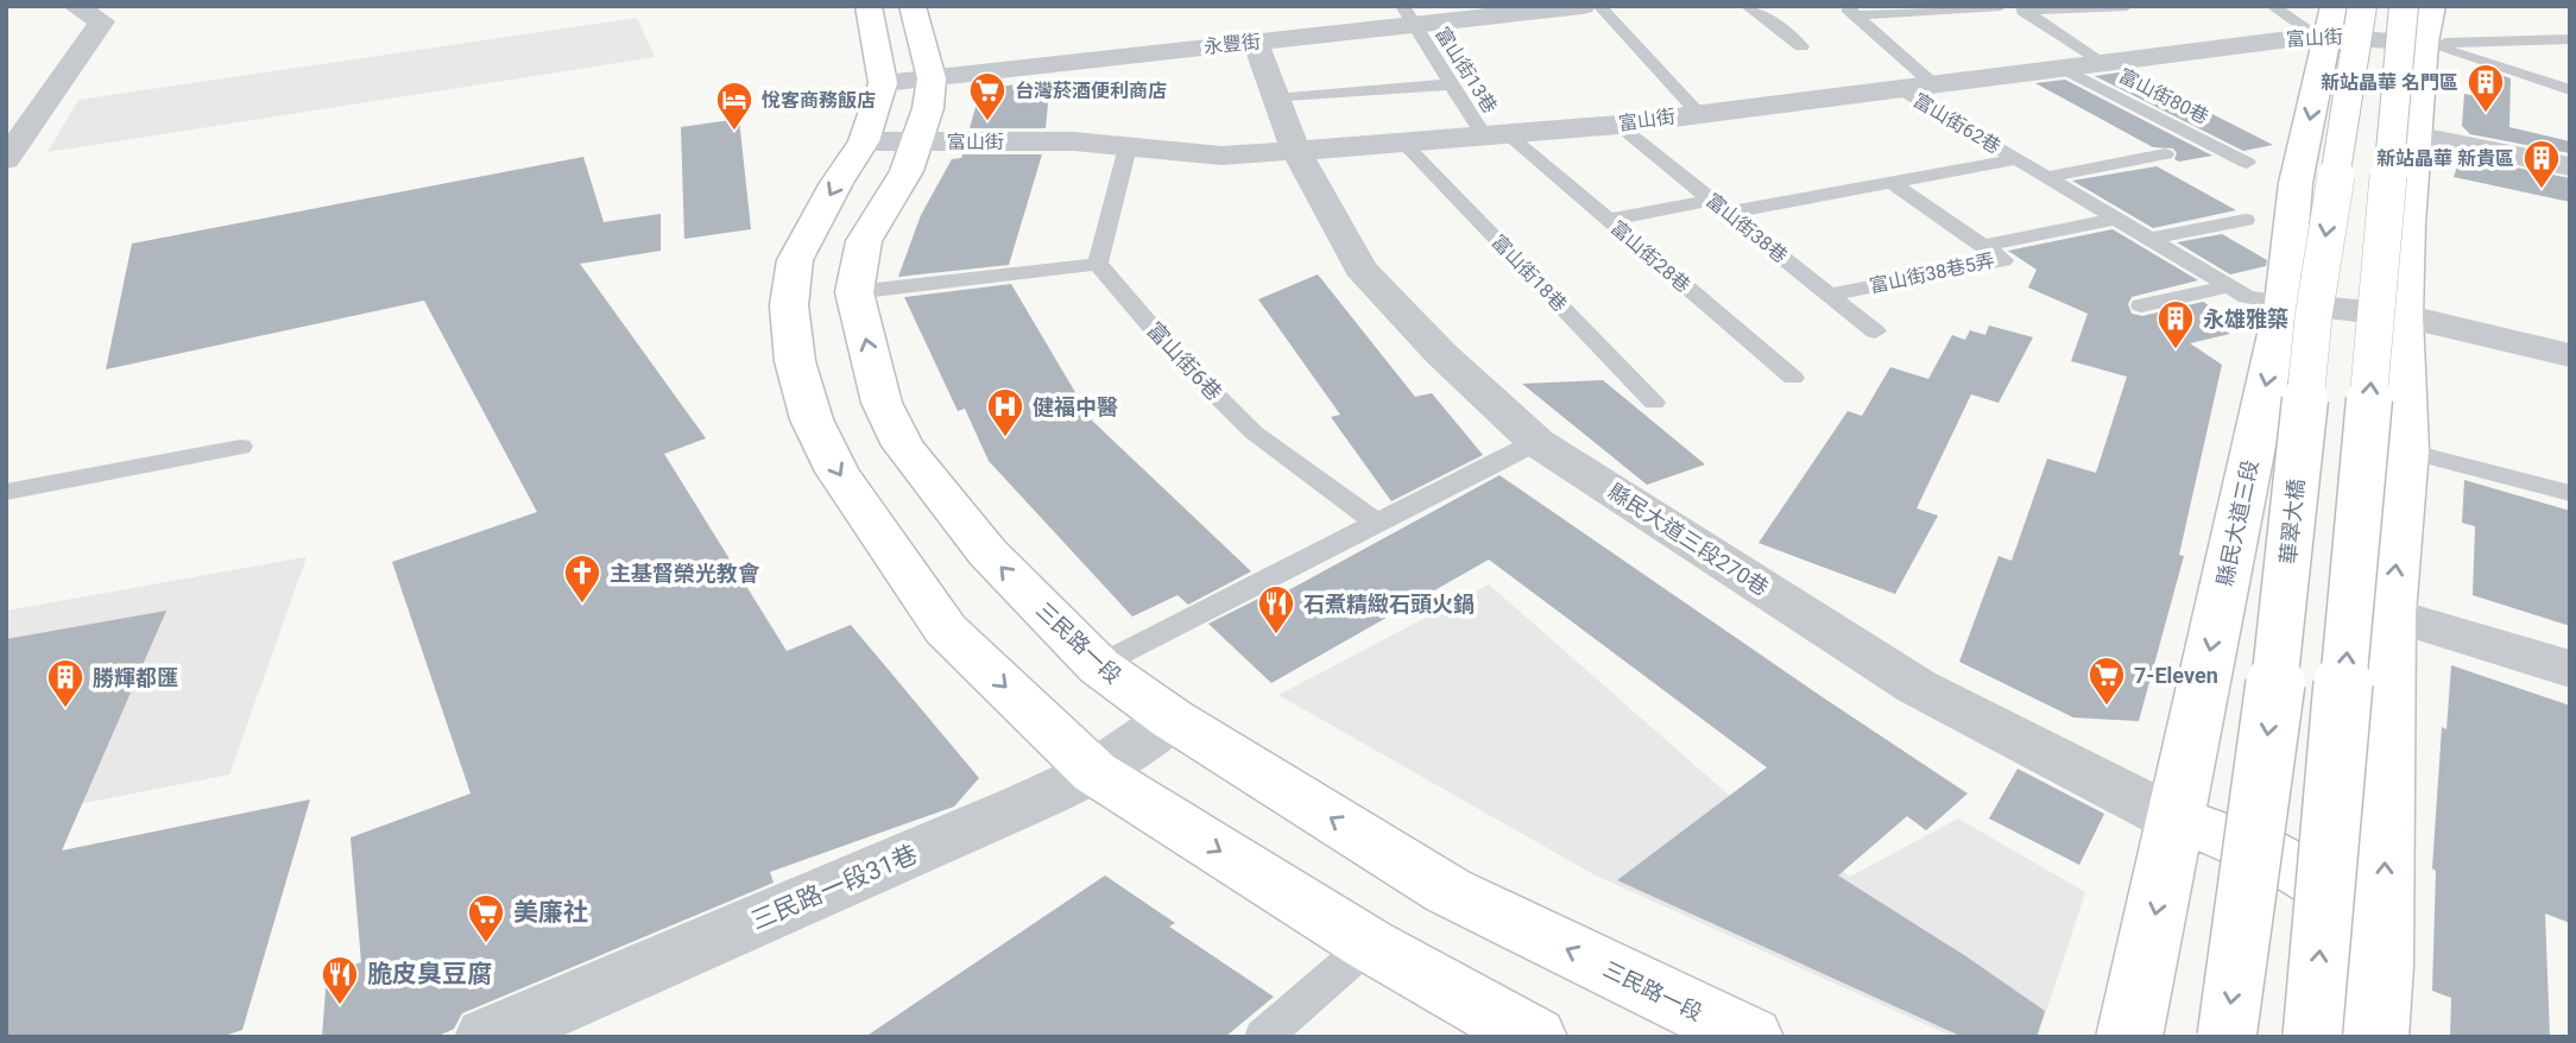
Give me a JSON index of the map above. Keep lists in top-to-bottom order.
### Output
{
  "streets": {
    "main road": ["華翠大橋", "縣民大道三段", "三民路一段"],
    "street": [
      "富山街",
      "永豐街",
      "縣民大道三段270巷",
      "三民路一段31巷"
    ],
    "lane": [
      "富山街13巷",
      "富山街80巷",
      "富山街62巷",
      "富山街38巷",
      "富山街28巷",
      "富山街18巷",
      "富山街38巷5弄",
      "富山街6巷"
    ]
  },
  "crossings": [
    ["富山街", "富山街13巷"],
    ["富山街", "富山街80巷"],
    ["富山街", "富山街62巷"],
    ["富山街", "富山街38巷"],
    ["富山街", "富山街28巷"],
    ["富山街", "富山街18巷"],
    ["富山街", "華翠大橋"],
    ["富山街", "縣民大道三段"],
    ["富山街", "縣民大道三段270巷"],
    ["富山街", "三民路一段"],
    ["永豐街", "富山街13巷"],
    ["永豐街", "縣民大道三段270巷"],
    ["永豐街", "三民路一段"],
    ["富山街13巷", "富山街28巷"],
    ["富山街62巷", "富山街38巷"],
    ["富山街62巷", "富山街38巷5弄"],
    ["富山街38巷", "富山街38巷5弄"],
    ["華翠大橋", "縣民大道三段"],
    ["縣民大道三段", "縣民大道三段270巷"],
    ["三民路一段", "三民路一段31巷"]
  ],
  "places": {
    "building": [
      "新站晶華 名門區",
      "新站晶華 新貴區",
      "永雄雅築",
      "勝輝都匯"
    ],
    "supermarket": ["台灣菸酒便利商店", "7-Eleven", "美廉社"],
    "hotel": ["悅客商務飯店"],
    "hospital": ["健福中醫"],
    "church": ["主基督榮光教會"],
    "restaurant": ["石煮精緻石頭火鍋", "脆皮臭豆腐"]
  }
}
